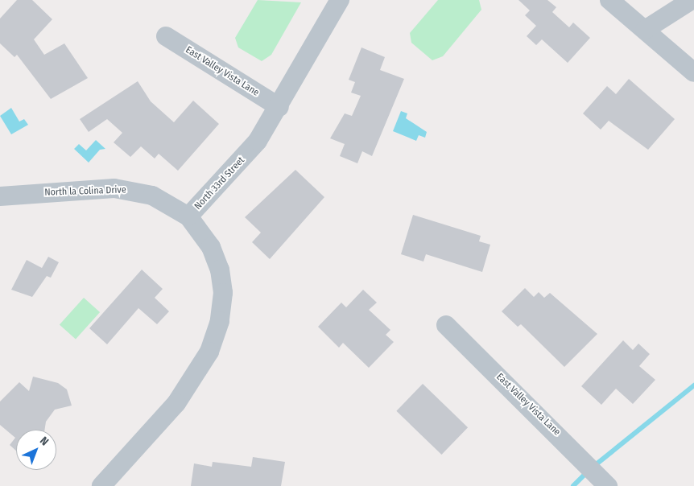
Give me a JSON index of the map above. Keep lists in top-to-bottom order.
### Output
{
  "streets": {
    "street": ["East Valley Vista Lane", "North 33rd Street", "North la Colina Drive"]
  },
  "crossings": [
    ["East Valley Vista Lane", "North 33rd Street"],
    ["North 33rd Street", "North la Colina Drive"]
  ],
  "north": "top right"
}
